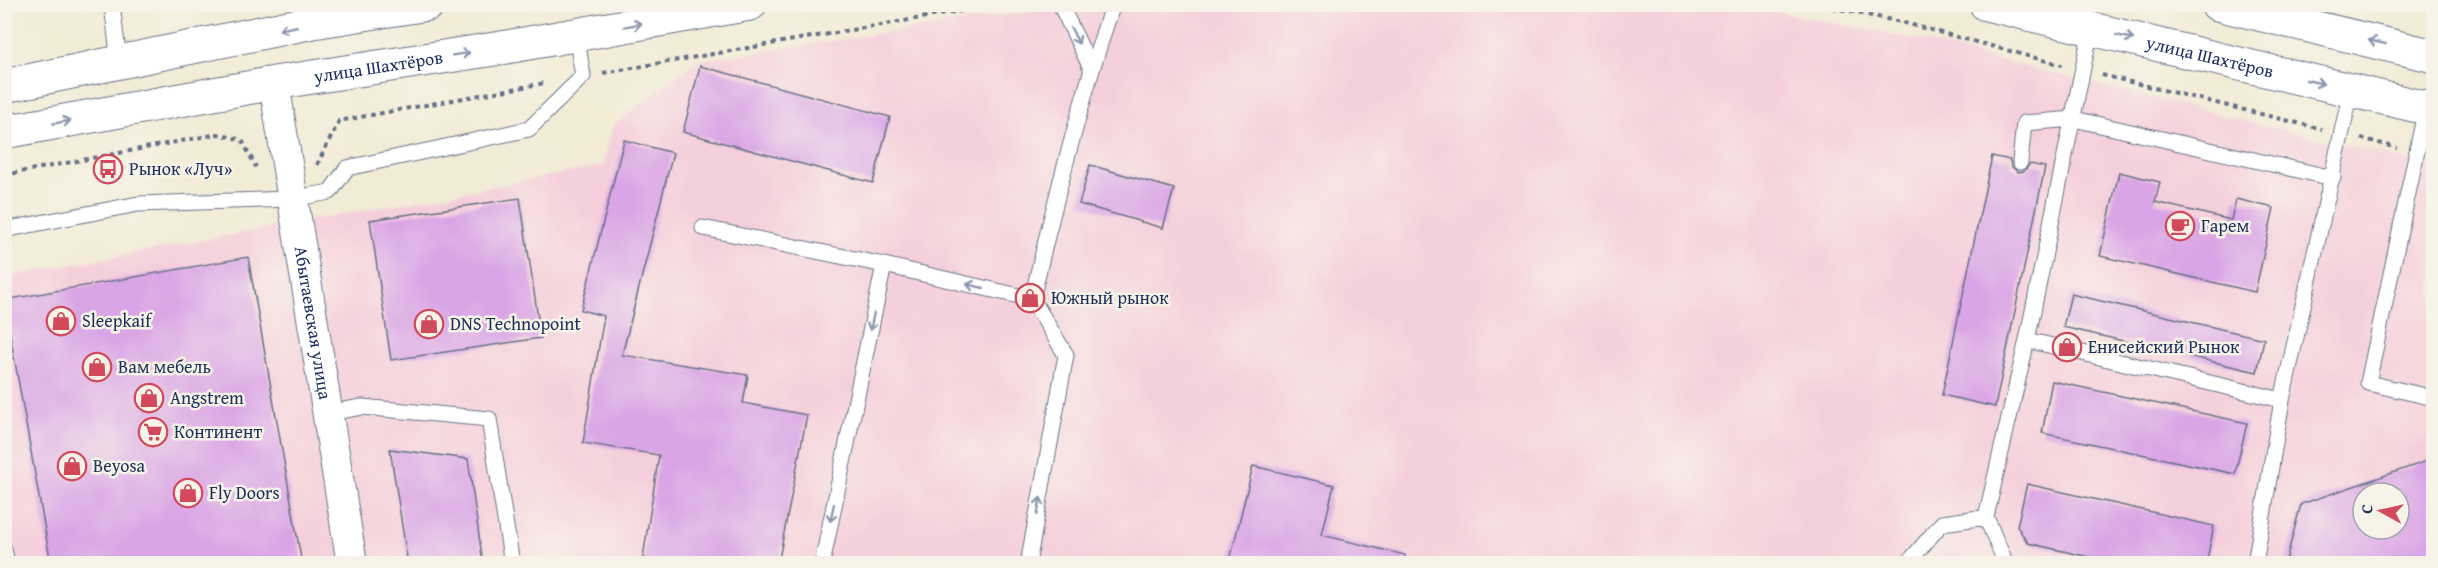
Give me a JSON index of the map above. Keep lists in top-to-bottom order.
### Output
{
  "streets": {
    "main road": ["улица Шахтёров"],
    "street": ["Абытаевская улица"]
  },
  "crossings": [
    ["улица Шахтёров", "Абытаевская улица"]
  ],
  "places": {
    "bus stop": ["Рынок «Луч»"],
    "cafe": ["Гарем"],
    "shop": [
      "Южный рынок",
      "Sleepkaif",
      "DNS Technopoint",
      "Енисейский Рынок",
      "Вам мебель",
      "Angstrem",
      "Beyosa",
      "Fly Doors"
    ],
    "supermarket": ["Континент"]
  },
  "north": "left"
}
